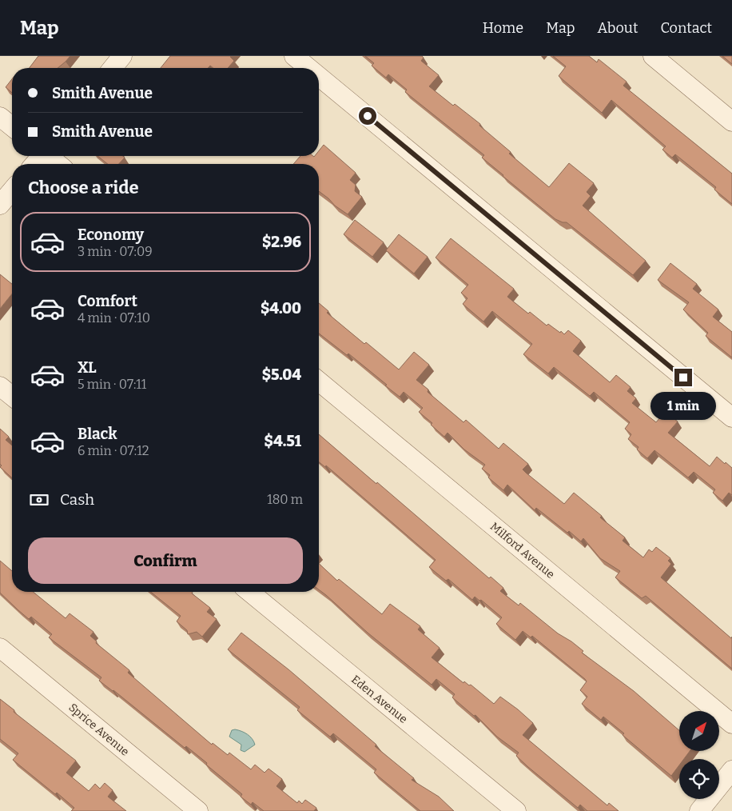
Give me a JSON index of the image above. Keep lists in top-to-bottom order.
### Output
{
  "streets": {
    "street": ["Milford Avenue", "Eden Avenue", "Sprice Avenue"]
  },
  "north": "top right",
  "page": {
    "header": "Map",
    "nav": [
      "Home",
      "Map",
      "About",
      "Contact"
    ],
    "banner": ["Smith Avenue", "Smith Avenue"],
    "heading": "Choose a ride",
    "list": [
      {
        "name": "Economy",
        "note": "3 min · 07:09",
        "value": "$2.96"
      },
      {
        "name": "Comfort",
        "note": "4 min · 07:10",
        "value": "$4.00"
      },
      {
        "name": "XL",
        "note": "5 min · 07:11",
        "value": "$5.04"
      },
      {
        "name": "Black",
        "note": "6 min · 07:12",
        "value": "$4.51"
      }
    ],
    "bubble": "1 min",
    "pay": ["Cash", "180 m"],
    "buttons": "Confirm"
  }
}
